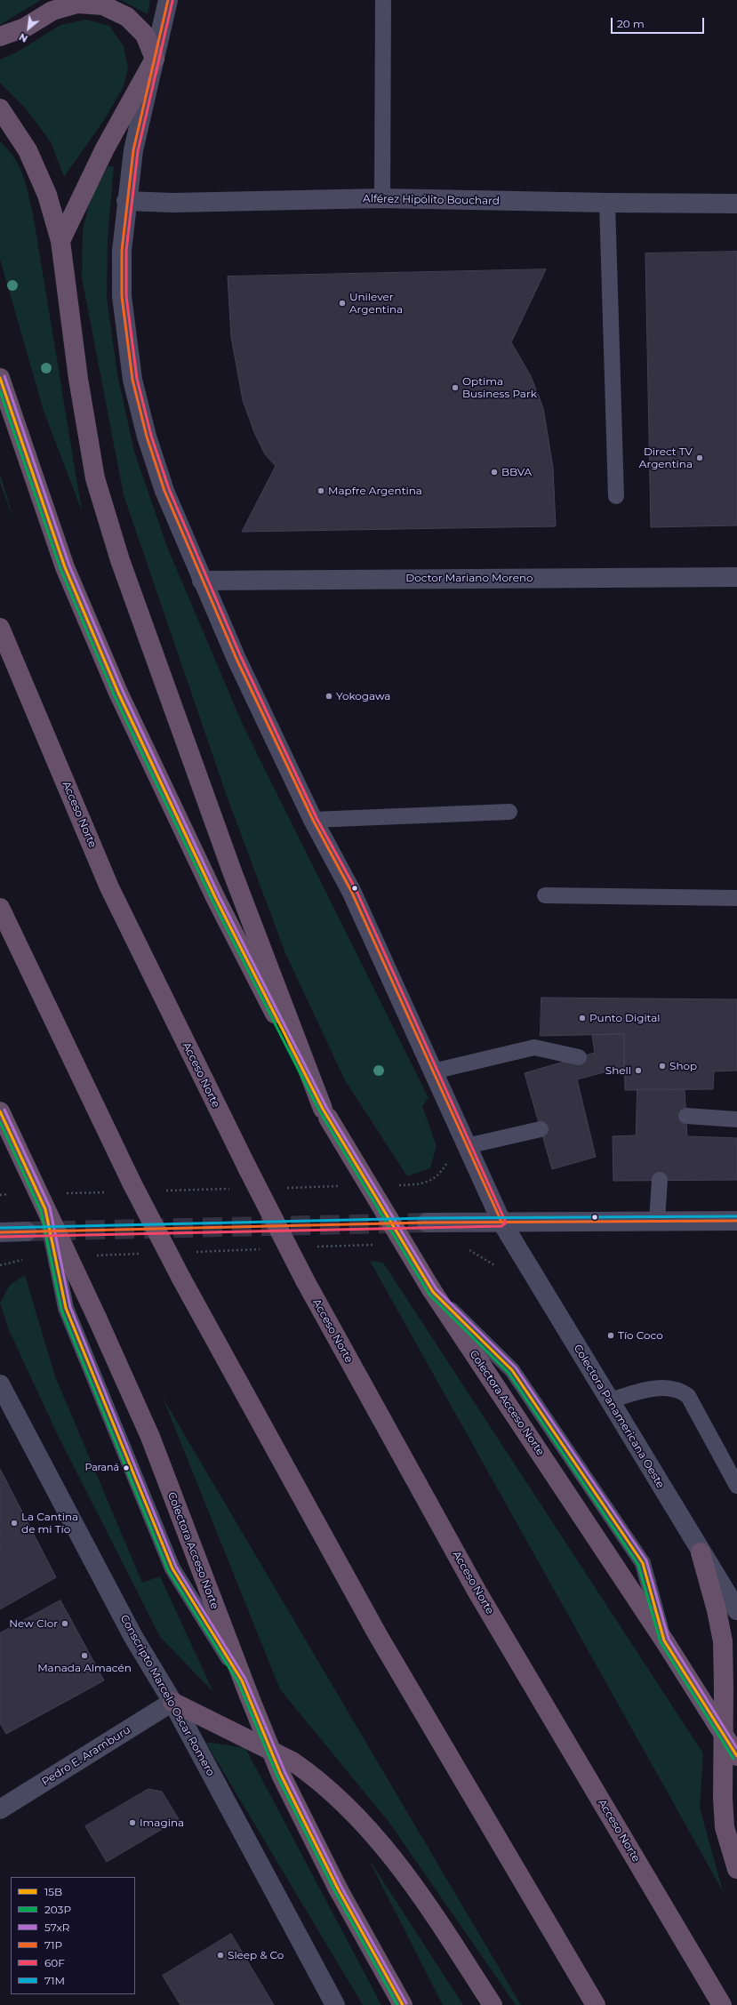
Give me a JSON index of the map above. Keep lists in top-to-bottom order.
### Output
{
  "streets": {
    "highway": ["Acceso Norte", "Colectora Acceso Norte"],
    "street": [
      "Alférez Hipólito Bouchard",
      "Doctor Mariano Moreno",
      "Colectora Panamericana Oeste",
      "Conscripto Marcelo Oscar Romero",
      "Pedro E. Aramburu"
    ]
  },
  "crossings": [
    ["Alférez Hipólito Bouchard", "Colectora Panamericana Oeste"],
    ["Doctor Mariano Moreno", "Colectora Panamericana Oeste"],
    ["Conscripto Marcelo Oscar Romero", "Pedro E. Aramburu"]
  ],
  "places": [
    "Unilever Argentina",
    "Optima Business Park",
    "Direct TV Argentina",
    "BBVA",
    "Mapfre Argentina",
    "Yokogawa",
    "Punto Digital",
    "Shop",
    "Shell",
    "Tío Coco",
    "Paraná",
    "La Cantina de mi Tío",
    "New Clor",
    "Manada Almacén",
    "Imagina",
    "Sleep & Co"
  ],
  "lines": [
    "transit line 71P",
    "transit line 60F",
    "transit line 57xR",
    "transit line 15B",
    "transit line 203P",
    "transit line 71M"
  ],
  "legend": [
    "15B",
    "203P",
    "57xR",
    "71P",
    "60F",
    "71M"
  ],
  "scale_bar": "20 m",
  "north": "bottom left"
}
